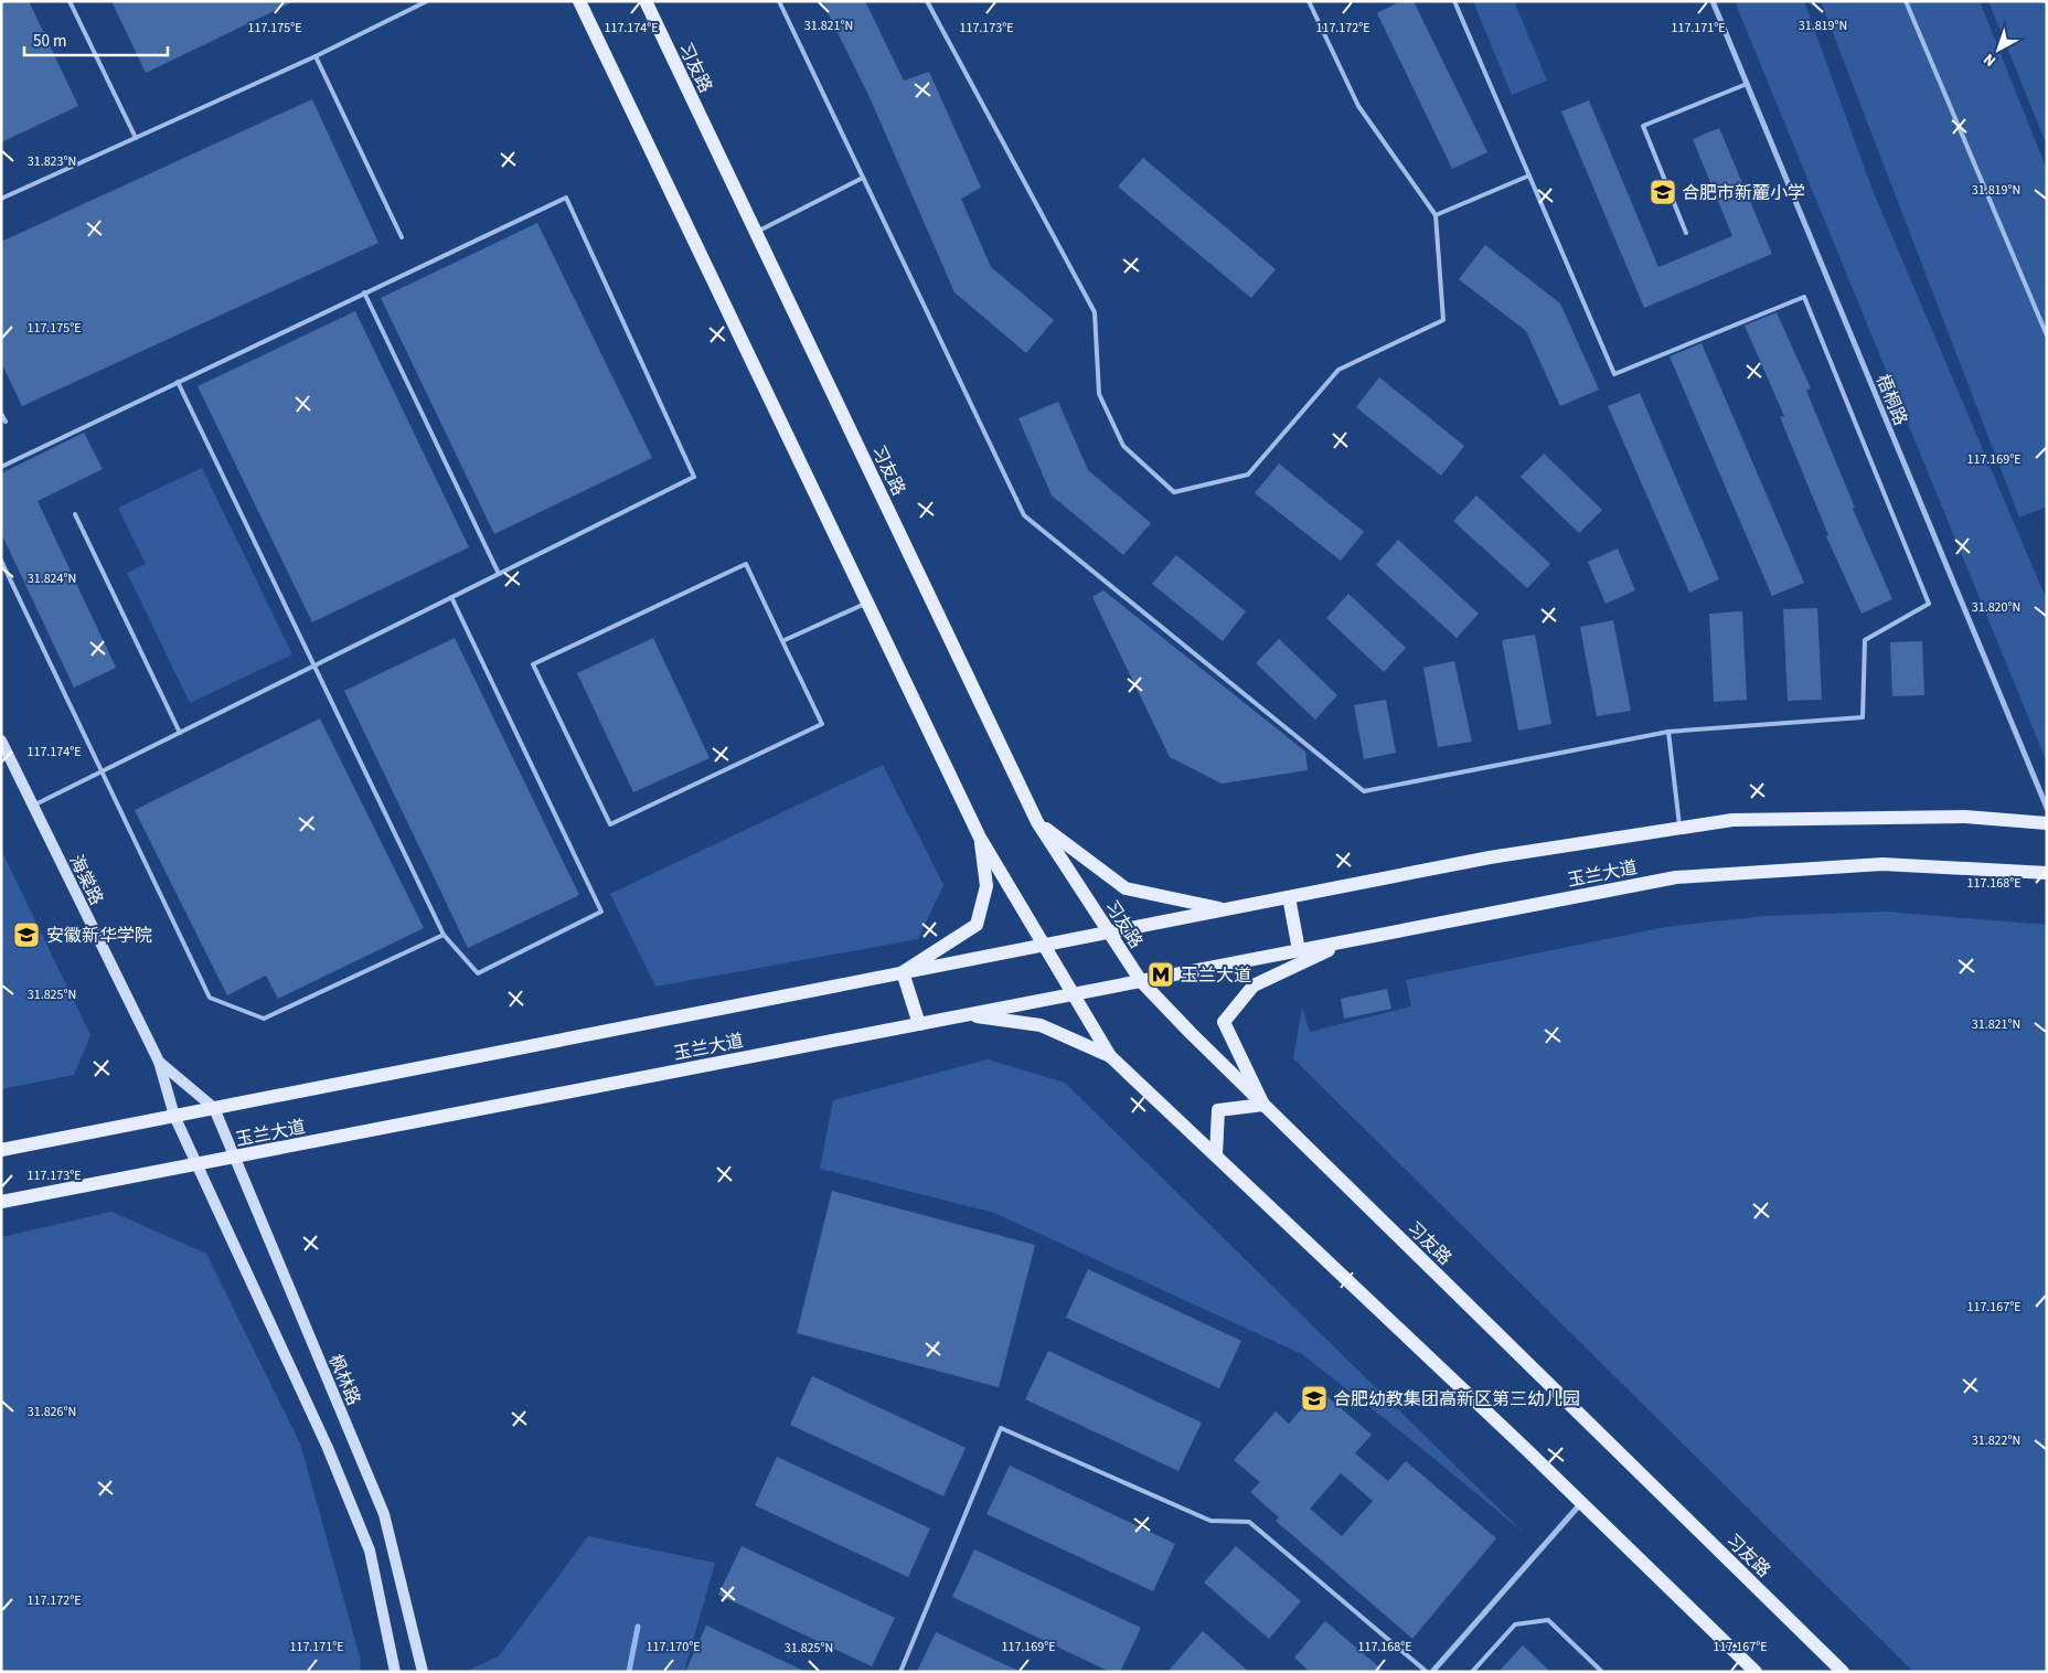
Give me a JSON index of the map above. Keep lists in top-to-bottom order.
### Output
{
  "streets": {
    "main road": [
      "习友路",
      "玉兰大道",
      "海棠路",
      "枫林路"
    ],
    "street": ["梧桐路"]
  },
  "crossings": [
    ["习友路", "玉兰大道"],
    ["玉兰大道", "海棠路"],
    ["玉兰大道", "枫林路"],
    ["海棠路", "枫林路"]
  ],
  "places": {
    "school or university": ["合肥市新麓小学", "安徽新华学院", "合肥幼教集团高新区第三幼儿园"],
    "metro station": ["玉兰大道"]
  },
  "scale_bar": "50 m",
  "north": "bottom left",
  "coordinates": [
    "31.819°N",
    "31.821°N",
    "117.175°E",
    "117.174°E",
    "117.173°E",
    "117.172°E",
    "117.171°E",
    "31.823°N",
    "117.169°E",
    "31.824°N",
    "31.820°N",
    "117.168°E",
    "31.825°N",
    "117.167°E",
    "31.826°N",
    "31.822°N",
    "117.170°E"
  ]
}
